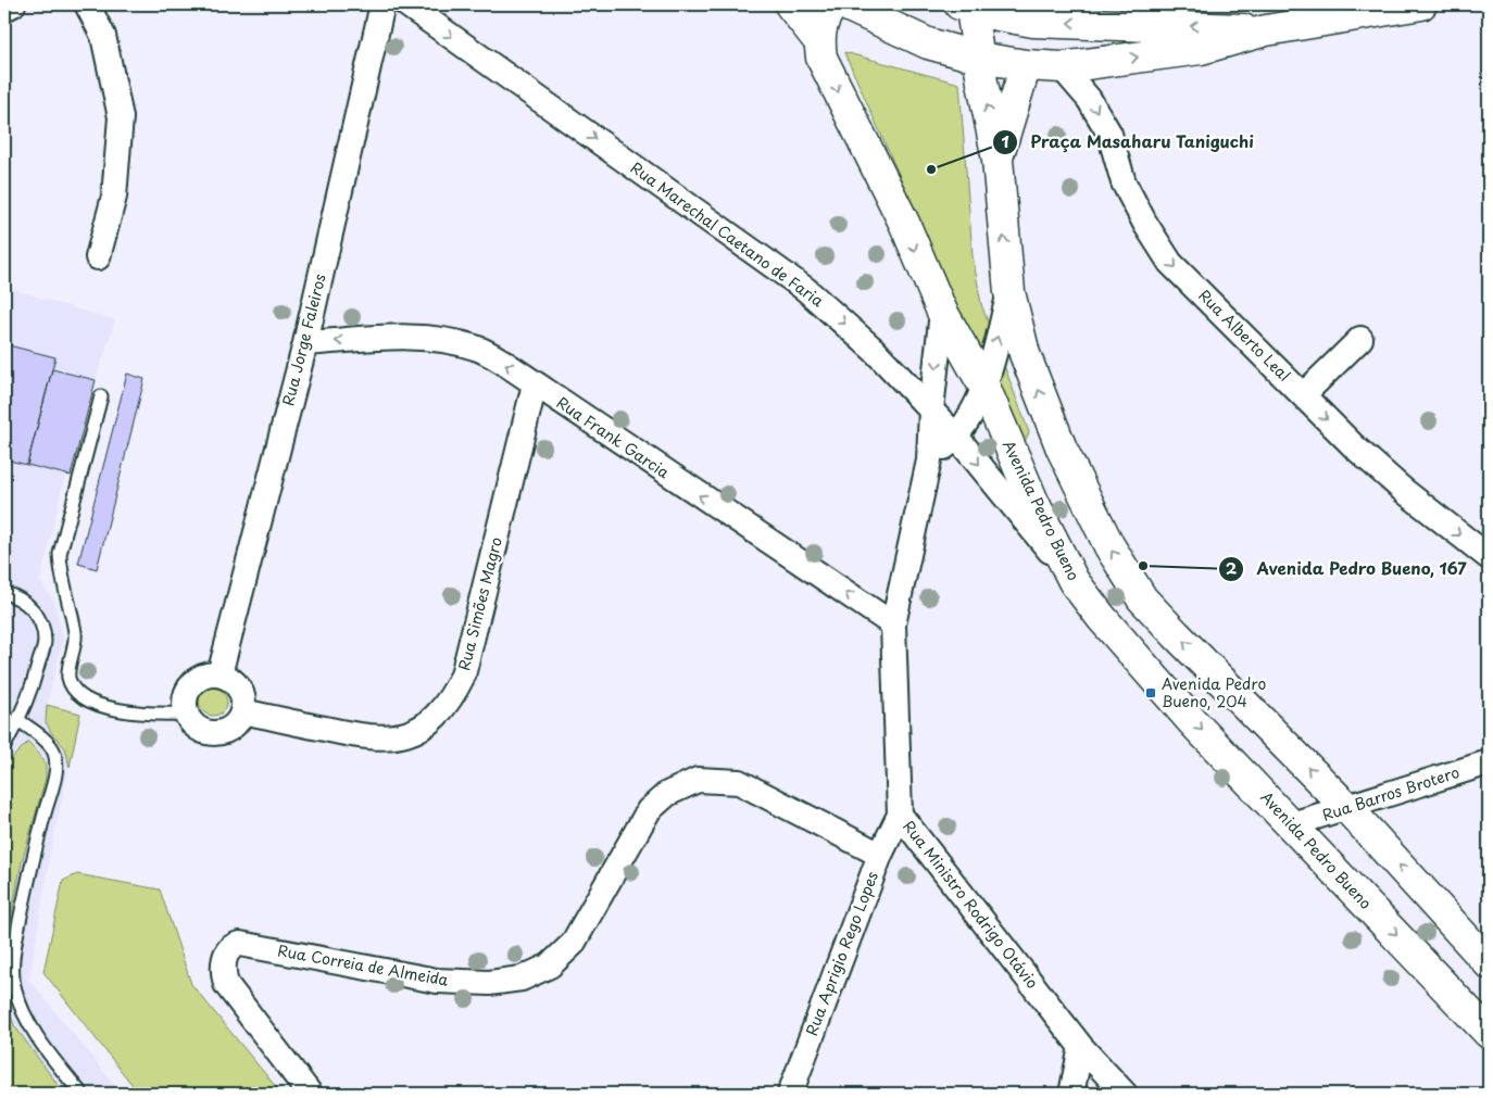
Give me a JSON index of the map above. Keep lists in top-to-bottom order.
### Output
{
  "streets": {
    "main road": ["Avenida Pedro Bueno"],
    "street": [
      "Rua Marechal Caetano de Faria",
      "Rua Alberto Leal",
      "Rua Jorge Faleiros",
      "Rua Frank Garcia",
      "Rua Simões Magro",
      "Rua Barros Brotero",
      "Rua Ministro Rodrigo Otávio",
      "Rua Aprigio Rego Lopes",
      "Rua Correia de Almeida"
    ]
  },
  "crossings": [
    ["Rua Marechal Caetano de Faria", "Avenida Pedro Bueno"],
    ["Rua Marechal Caetano de Faria", "Rua Ministro Rodrigo Otávio"],
    ["Rua Jorge Faleiros", "Rua Frank Garcia"],
    ["Rua Jorge Faleiros", "Rua Simões Magro"],
    ["Rua Frank Garcia", "Rua Simões Magro"],
    ["Rua Frank Garcia", "Rua Ministro Rodrigo Otávio"],
    ["Avenida Pedro Bueno", "Rua Barros Brotero"],
    ["Avenida Pedro Bueno", "Rua Ministro Rodrigo Otávio"],
    ["Rua Ministro Rodrigo Otávio", "Rua Aprigio Rego Lopes"],
    ["Rua Aprigio Rego Lopes", "Rua Correia de Almeida"]
  ],
  "one_way": ["Rua Marechal Caetano de Faria", "Rua Alberto Leal", "Rua Frank Garcia"],
  "places": {
    "other": ["Praça Masaharu Taniguchi", "Avenida Pedro Bueno, 167"],
    "transit": ["Avenida Pedro Bueno, 204"]
  }
}
